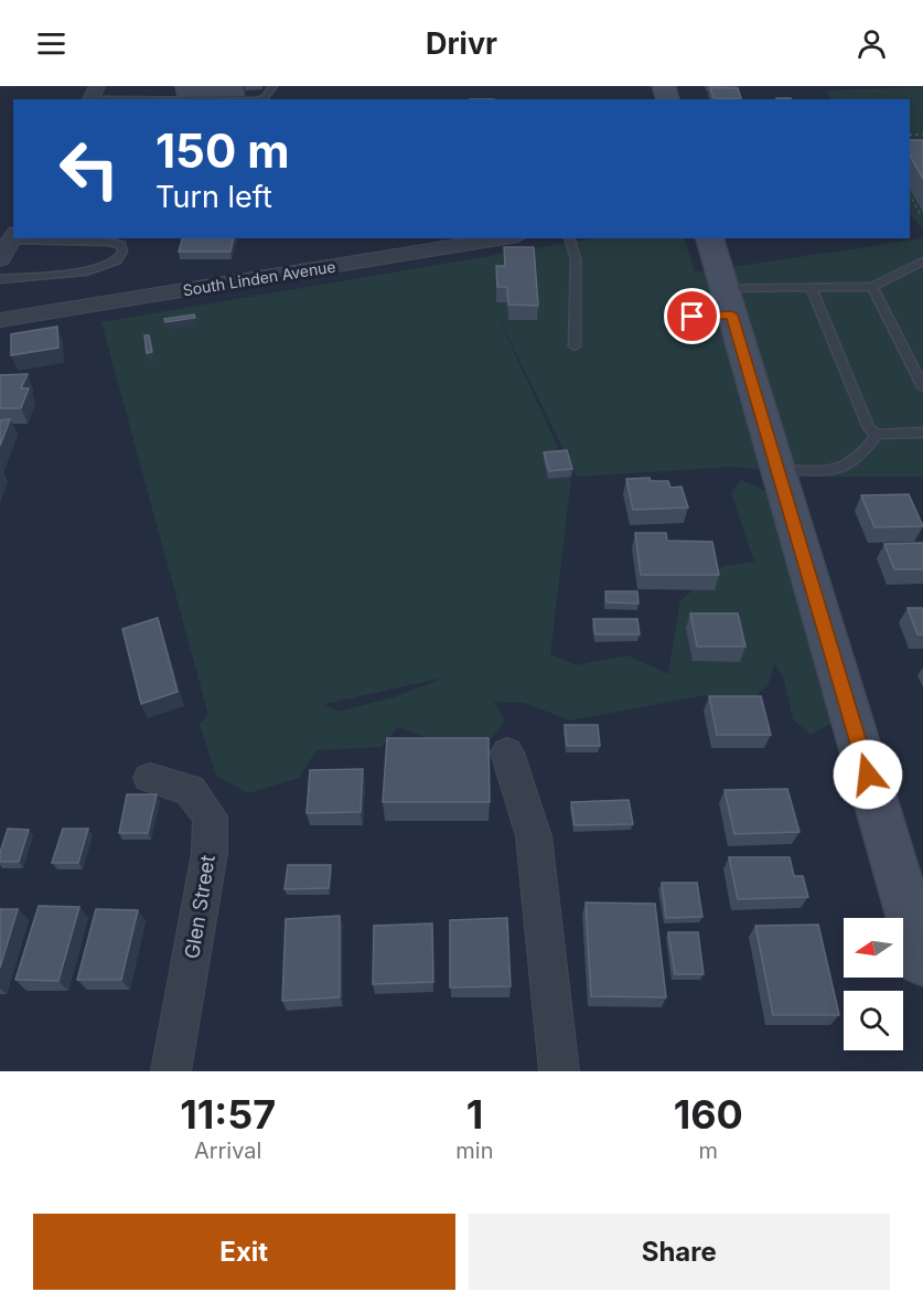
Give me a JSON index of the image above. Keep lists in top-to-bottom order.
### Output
{
  "streets": {
    "street": ["South Linden Avenue", "Glen Street"]
  },
  "north": "left",
  "page": {
    "header": "Drivr",
    "turn": ["150 m", "Turn left"],
    "eta": [
      "11:57",
      "Arrival",
      "1",
      "min",
      "160",
      "m"
    ],
    "buttons": ["Exit", "Share"]
  }
}
